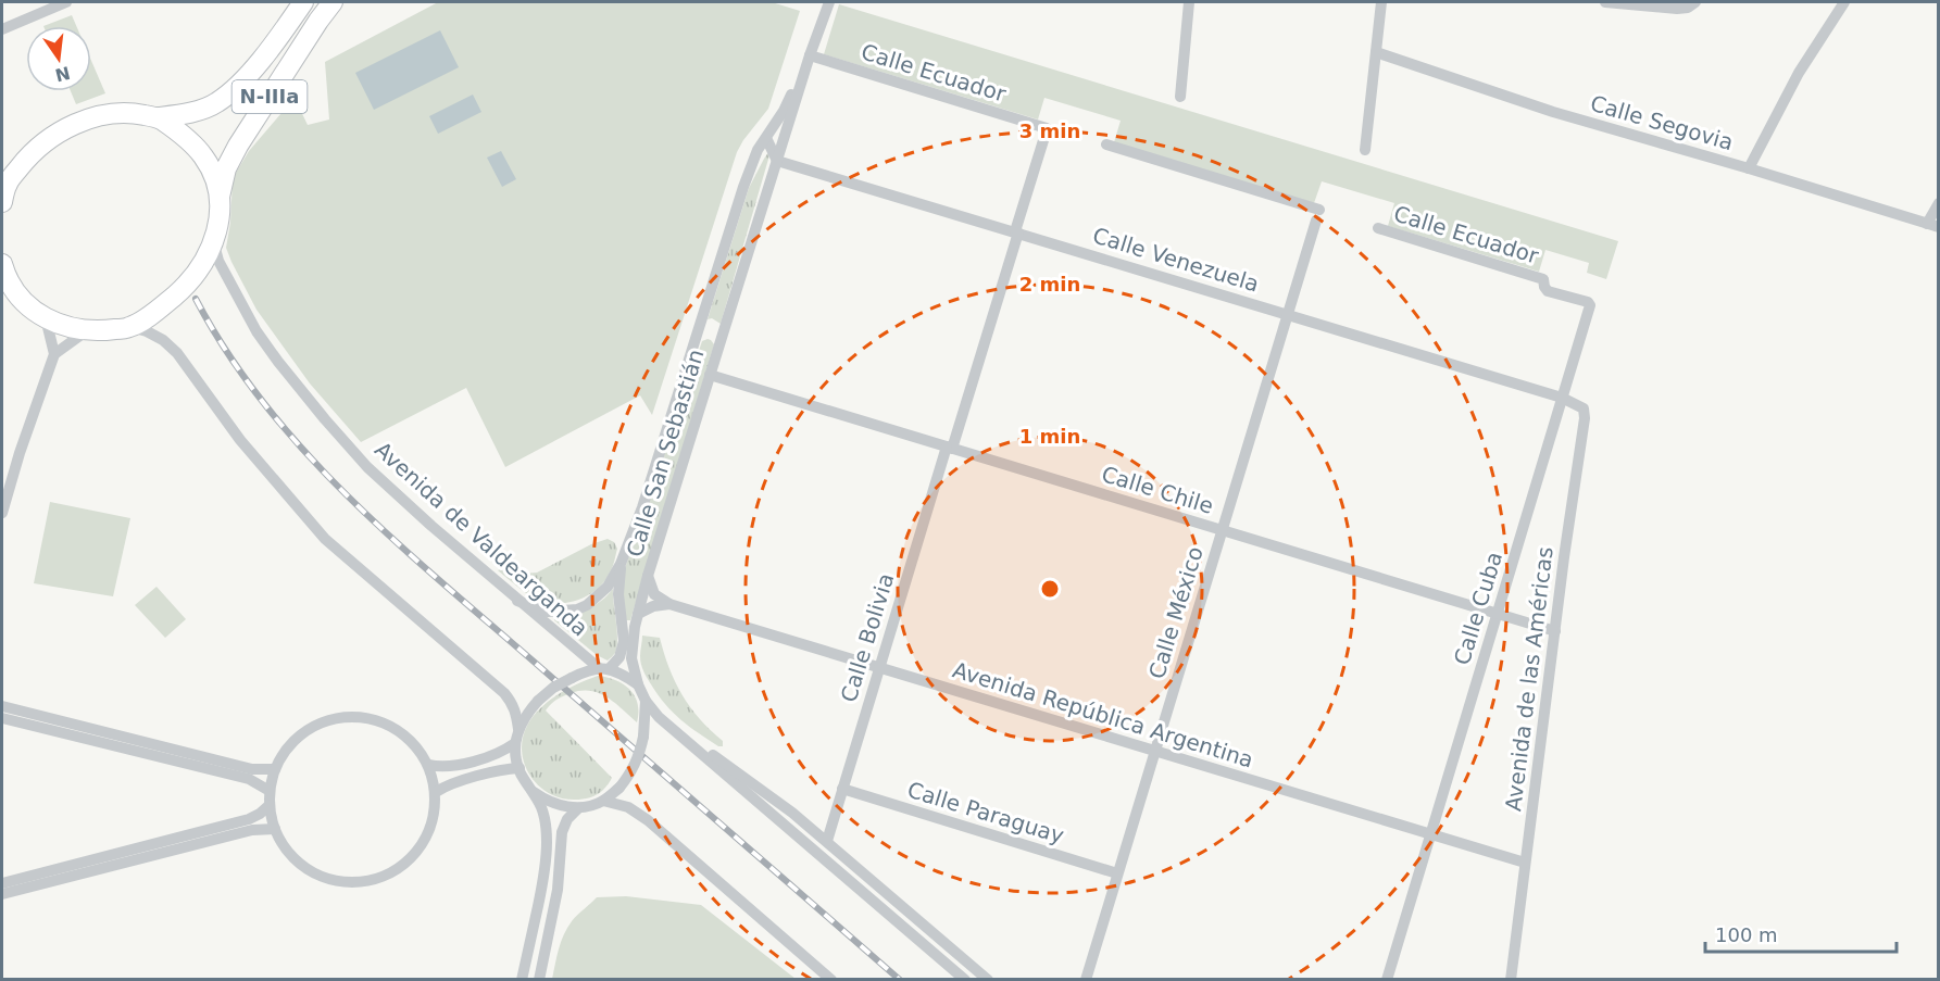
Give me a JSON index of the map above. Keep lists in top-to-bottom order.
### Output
{
  "streets": {
    "highway": ["N-IIIa"],
    "street": [
      "Calle Ecuador",
      "Calle Segovia",
      "Calle Venezuela",
      "Calle San Sebastián",
      "Calle Chile",
      "Avenida de Valdearganda",
      "Calle Cuba",
      "Calle México",
      "Calle Bolivia",
      "Avenida de las Américas",
      "Avenida República Argentina",
      "Calle Paraguay"
    ]
  },
  "crossings": [
    ["Calle Ecuador", "Calle San Sebastián"],
    ["Calle Ecuador", "Calle Cuba"],
    ["Calle Ecuador", "Calle Bolivia"],
    ["N-IIIa", "Avenida de Valdearganda"],
    ["Calle Venezuela", "Calle San Sebastián"],
    ["Calle Venezuela", "Calle Cuba"],
    ["Calle Venezuela", "Calle México"],
    ["Calle Venezuela", "Calle Bolivia"],
    ["Calle Venezuela", "Avenida de las Américas"],
    ["Calle San Sebastián", "Calle Chile"],
    ["Calle San Sebastián", "Avenida de Valdearganda"],
    ["Calle Chile", "Calle Cuba"],
    ["Calle Chile", "Calle México"],
    ["Calle Chile", "Calle Bolivia"],
    ["Calle Chile", "Avenida de las Américas"],
    ["Calle Cuba", "Avenida de las Américas"],
    ["Calle Cuba", "Avenida República Argentina"],
    ["Calle México", "Avenida República Argentina"],
    ["Calle México", "Calle Paraguay"],
    ["Calle Bolivia", "Avenida República Argentina"],
    ["Calle Bolivia", "Calle Paraguay"],
    ["Avenida de las Américas", "Avenida República Argentina"]
  ],
  "scale_bar": "100 m",
  "north": "bottom",
  "rings": ["3 min", "2 min", "1 min"]
}
